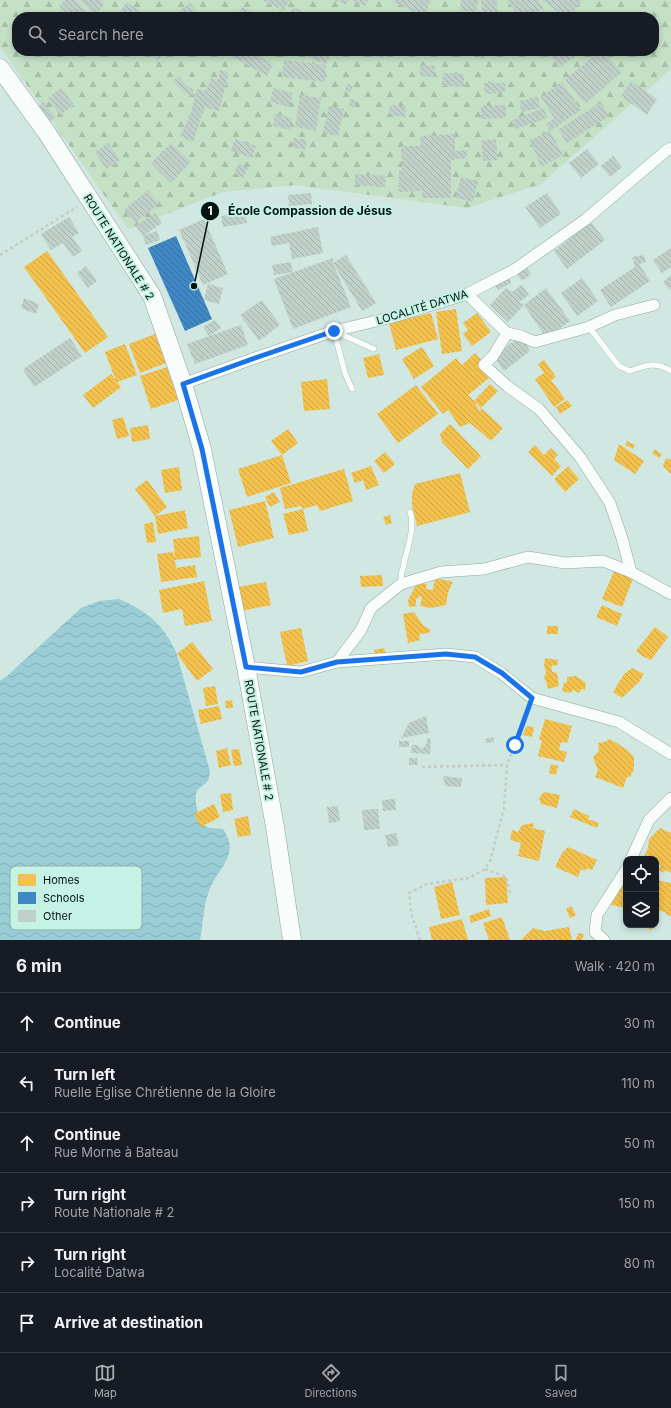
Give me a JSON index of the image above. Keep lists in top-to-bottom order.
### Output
{
  "streets": {
    "main road": ["ROUTE NATIONALE # 2"],
    "street": ["LOCALITÉ DATWA"]
  },
  "crossings": [
    ["ROUTE NATIONALE # 2", "LOCALITÉ DATWA"]
  ],
  "places": ["École Compassion de Jésus"],
  "legend": ["Homes", "Schools", "Other"],
  "page": {
    "search": "Search here",
    "heading": ["6 min", "Walk · 420 m"],
    "list": [
      ["Continue", "30 m"],
      ["Turn left", "Ruelle Église Chrétienne de la Gloire", "110 m"],
      ["Continue", "Rue Morne à Bateau", "50 m"],
      ["Turn right", "Route Nationale # 2", "150 m"],
      ["Turn right", "Localité Datwa", "80 m"],
      "Arrive at destination"
    ],
    "nav": ["Map", "Directions", "Saved"]
  }
}
